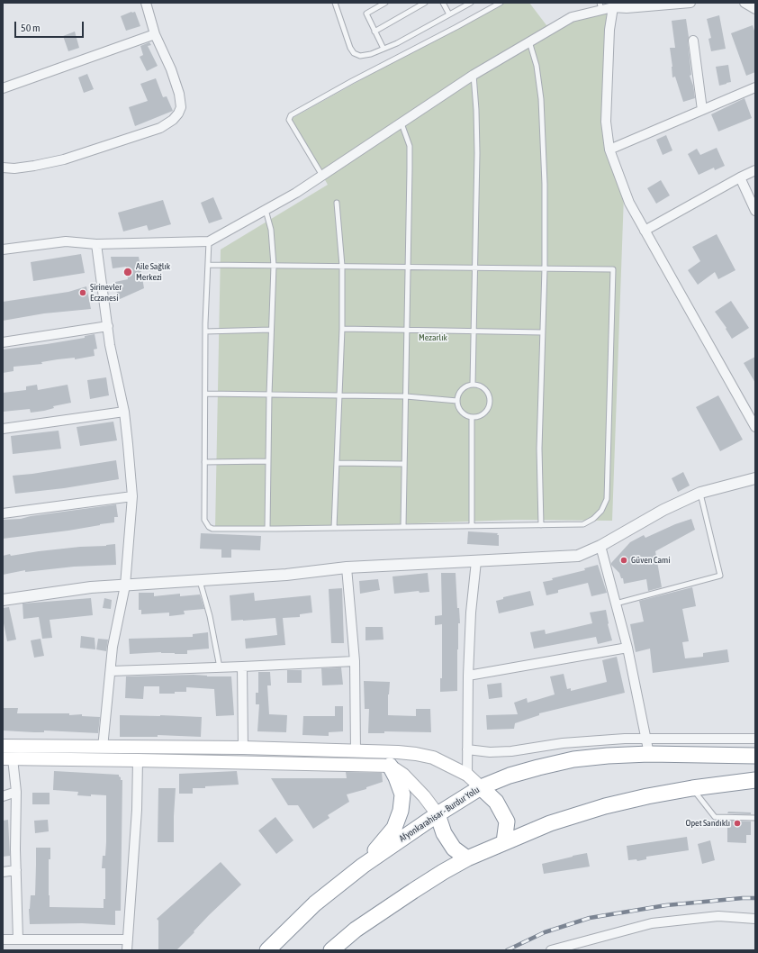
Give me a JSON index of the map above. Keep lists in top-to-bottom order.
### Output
{
  "streets": {
    "highway": ["Afyonkarahisar - Burdur Yolu"]
  },
  "parks": ["Mezarlık"],
  "places": [
    "Aile Sağlık Merkezi",
    "Şirinevler Eczanesi",
    "Güven Cami",
    "Opet Sandıklı"
  ],
  "scale_bar": "50 m"
}
